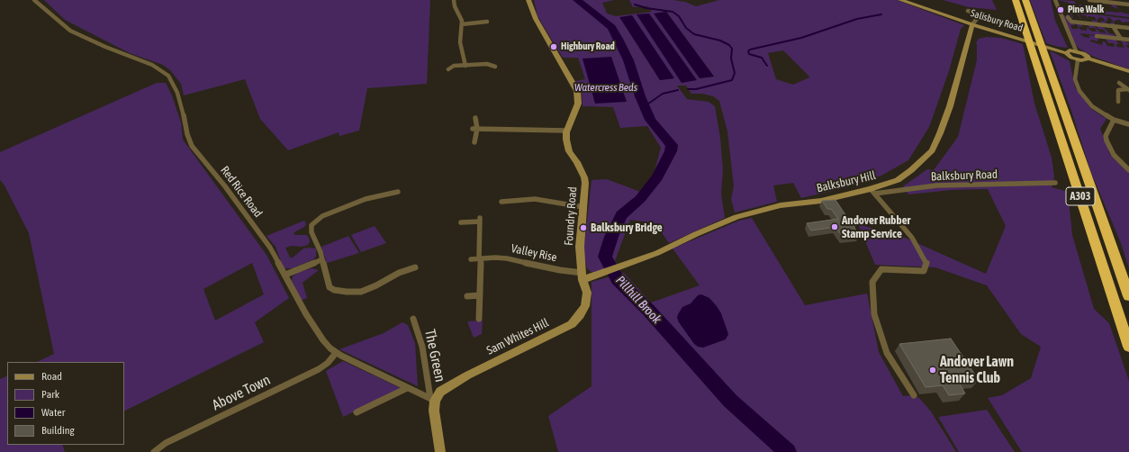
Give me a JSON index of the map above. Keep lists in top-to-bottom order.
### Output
{
  "streets": {
    "highway": ["A303"],
    "street": [
      "Salisbury Road",
      "Balksbury Road",
      "Balksbury Hill",
      "Red Rice Road",
      "Foundry Road",
      "Valley Rise",
      "Sam Whites Hill",
      "The Green",
      "Above Town"
    ]
  },
  "crossings": [
    ["Salisbury Road", "Balksbury Hill"],
    ["Balksbury Road", "Balksbury Hill"],
    ["Balksbury Hill", "Foundry Road"],
    ["Balksbury Hill", "Valley Rise"],
    ["Balksbury Hill", "Sam Whites Hill"],
    ["Red Rice Road", "Sam Whites Hill"],
    ["Red Rice Road", "The Green"],
    ["Red Rice Road", "Above Town"],
    ["Foundry Road", "Valley Rise"],
    ["Foundry Road", "Sam Whites Hill"],
    ["Valley Rise", "Sam Whites Hill"],
    ["Sam Whites Hill", "The Green"]
  ],
  "water": ["Watercress Beds", "Pillhill Brook"],
  "places": [
    "Pine Walk",
    "Highbury Road",
    "Andover Rubber Stamp Service",
    "Balksbury Bridge",
    "Andover Lawn Tennis Club"
  ],
  "legend": [
    "Road",
    "Park",
    "Water",
    "Building"
  ]
}
